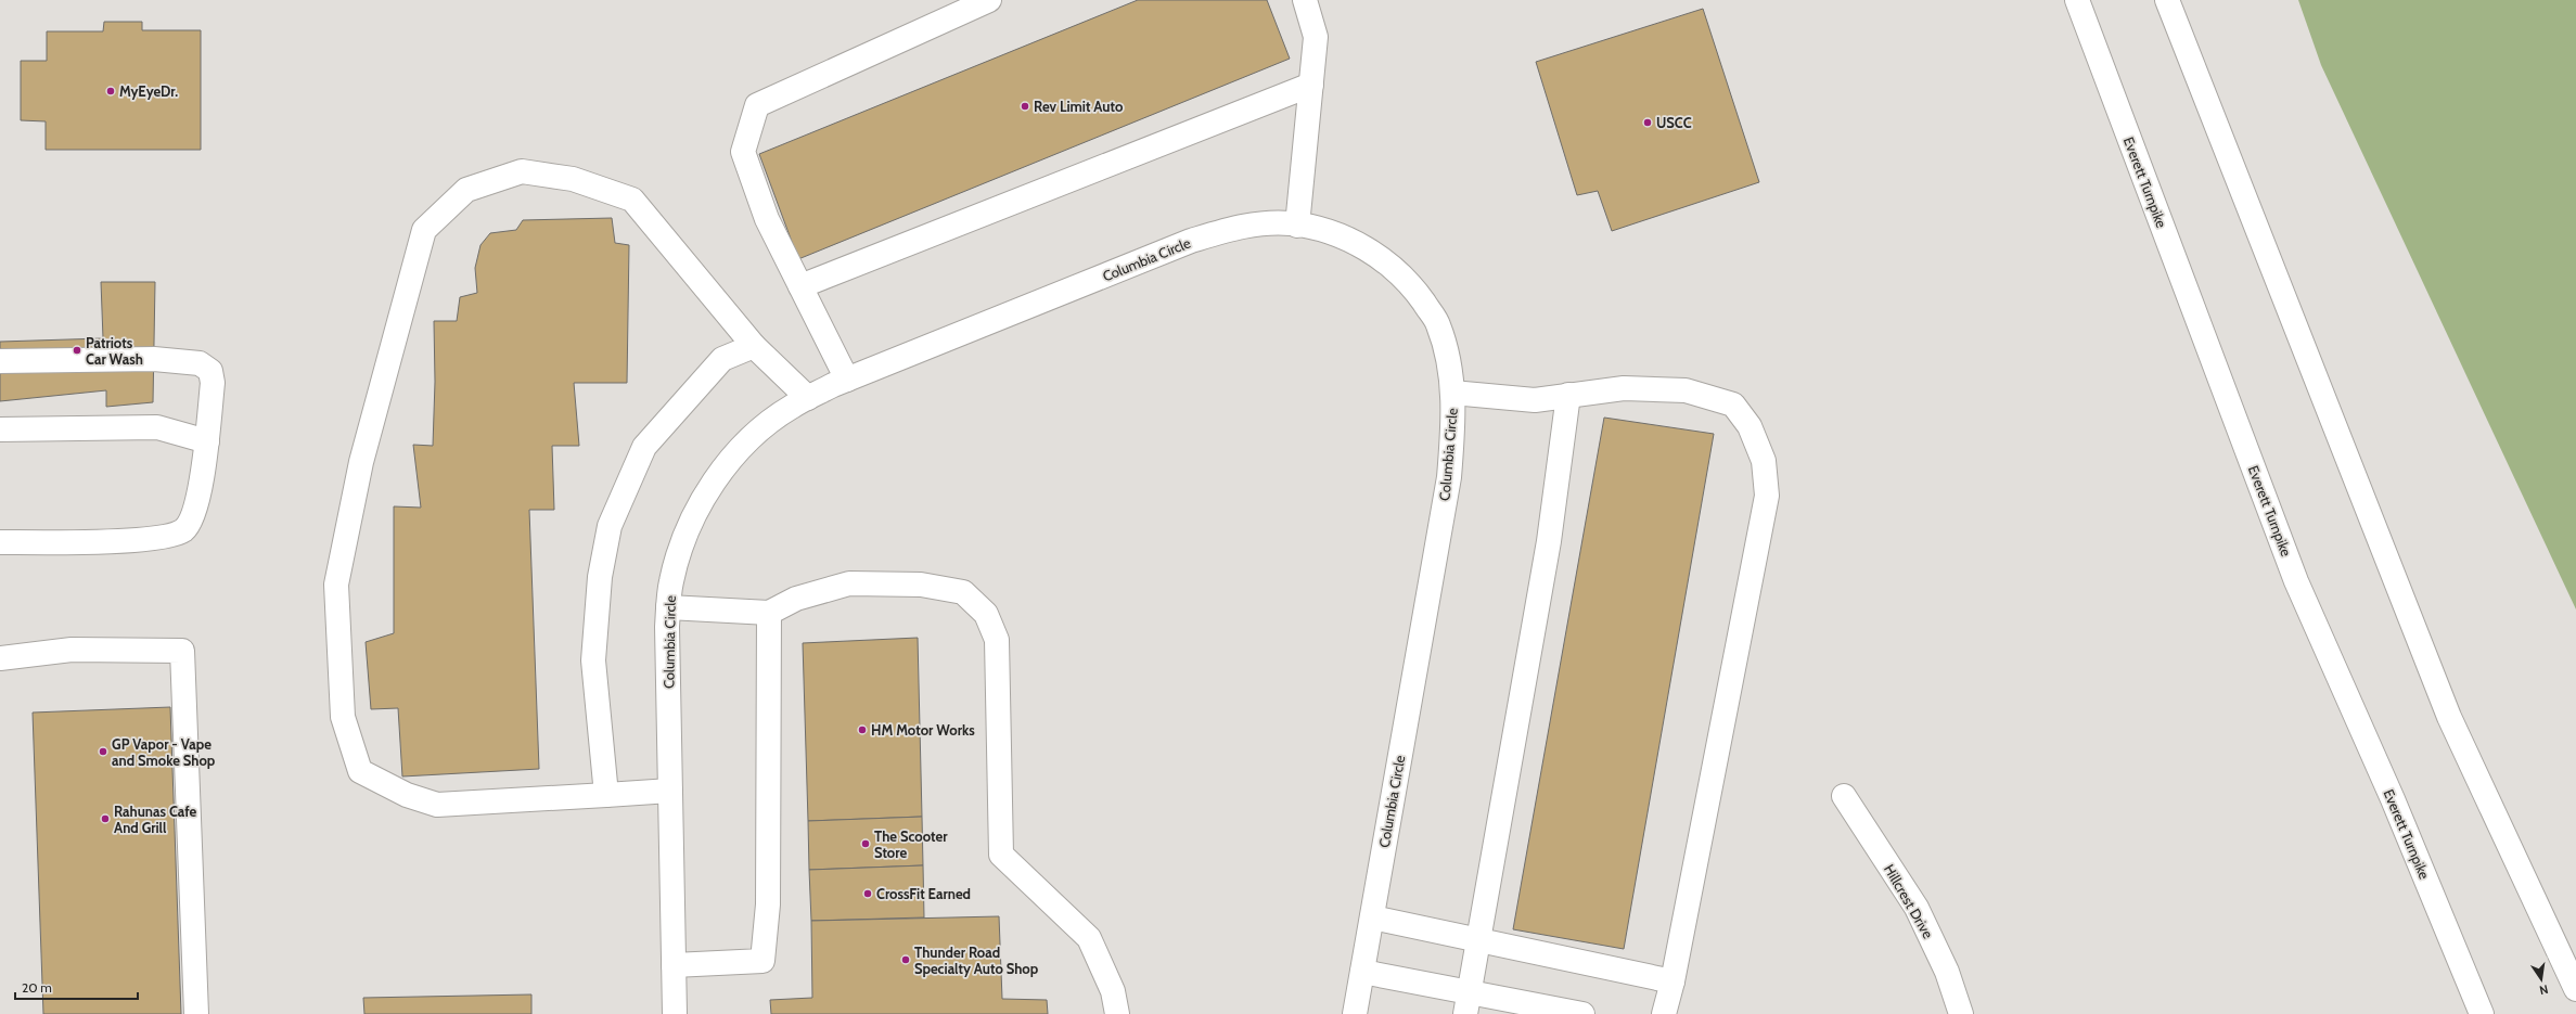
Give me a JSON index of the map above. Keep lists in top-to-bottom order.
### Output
{
  "streets": {
    "main road": ["Everett Turnpike", "Columbia Circle", "Hillcrest Drive"]
  },
  "places": [
    "MyEyeDr.",
    "Rev Limit Auto",
    "USCC",
    "Patriots Car Wash",
    "HM Motor Works",
    "GP Vapor - Vape and Smoke Shop",
    "Rahunas Cafe And Grill",
    "The Scooter Store",
    "CrossFit Earned",
    "Thunder Road Specialty Auto Shop"
  ],
  "scale_bar": "20 m",
  "north": "bottom"
}
